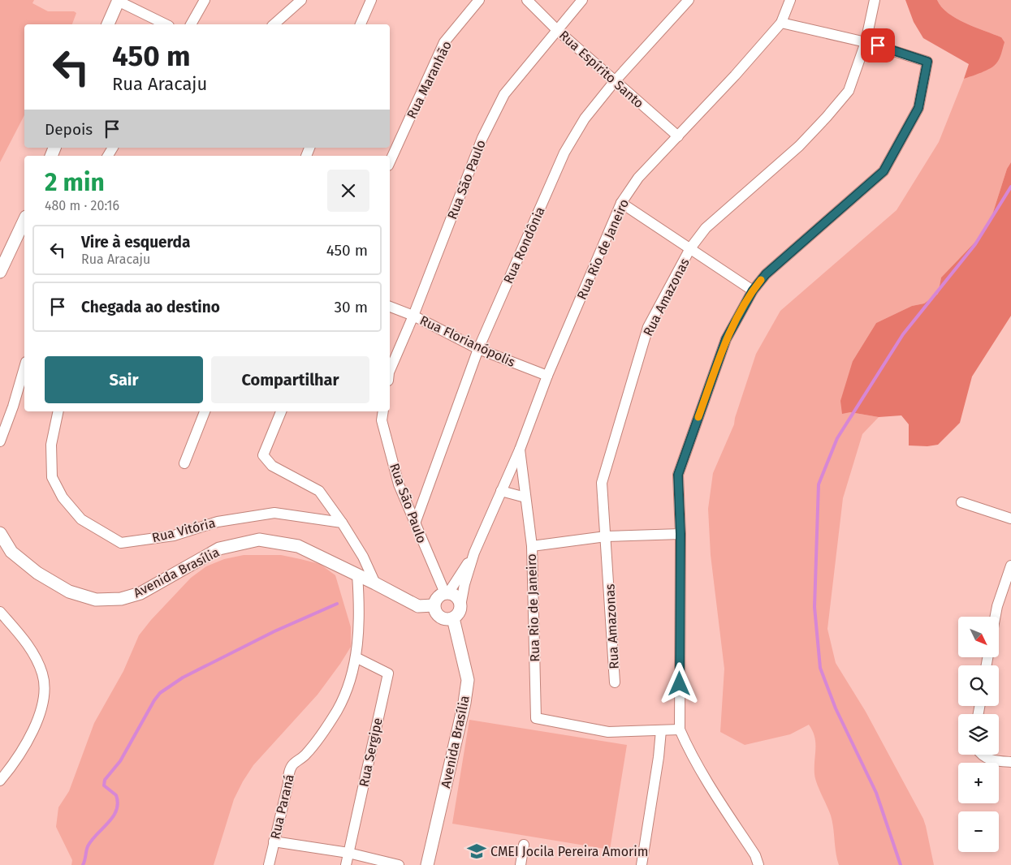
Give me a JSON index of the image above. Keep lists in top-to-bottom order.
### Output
{
  "streets": {
    "street": [
      "Rua Espírito Santo",
      "Rua Maranhão",
      "Rua São Paulo",
      "Rua Rondônia",
      "Rua Rio de Janeiro",
      "Rua Amazonas",
      "Rua Florianópolis",
      "Rua Vitória",
      "Avenida Brasília",
      "Rua Sergipe",
      "Rua Paraná"
    ]
  },
  "crossings": [
    ["Rua Espírito Santo", "Rua São Paulo"],
    ["Rua Espírito Santo", "Rua Rondônia"],
    ["Rua Espírito Santo", "Rua Rio de Janeiro"],
    ["Rua São Paulo", "Rua Rondônia"],
    ["Rua São Paulo", "Rua Rio de Janeiro"],
    ["Rua São Paulo", "Rua Florianópolis"],
    ["Rua São Paulo", "Avenida Brasília"],
    ["Rua Rondônia", "Rua Florianópolis"],
    ["Rua Rio de Janeiro", "Rua Florianópolis"],
    ["Rua Rio de Janeiro", "Avenida Brasília"],
    ["Avenida Brasília", "Rua Paraná"],
    ["Rua Sergipe", "Rua Paraná"]
  ],
  "places": {
    "school or university": ["CMEI Jocila Pereira Amorim"]
  },
  "north": "bottom right",
  "page": {
    "turn": ["450 m", "Rua Aracaju"],
    "then": "Depois",
    "heading": ["2 min", "480 m · 20:16"],
    "list": [
      {
        "name": "Vire à esquerda",
        "note": "Rua Aracaju",
        "value": "450 m"
      },
      {
        "name": "Chegada ao destino",
        "value": "30 m"
      }
    ],
    "buttons": ["Sair", "Compartilhar"],
    "map_buttons": ["+", "−"]
  }
}
